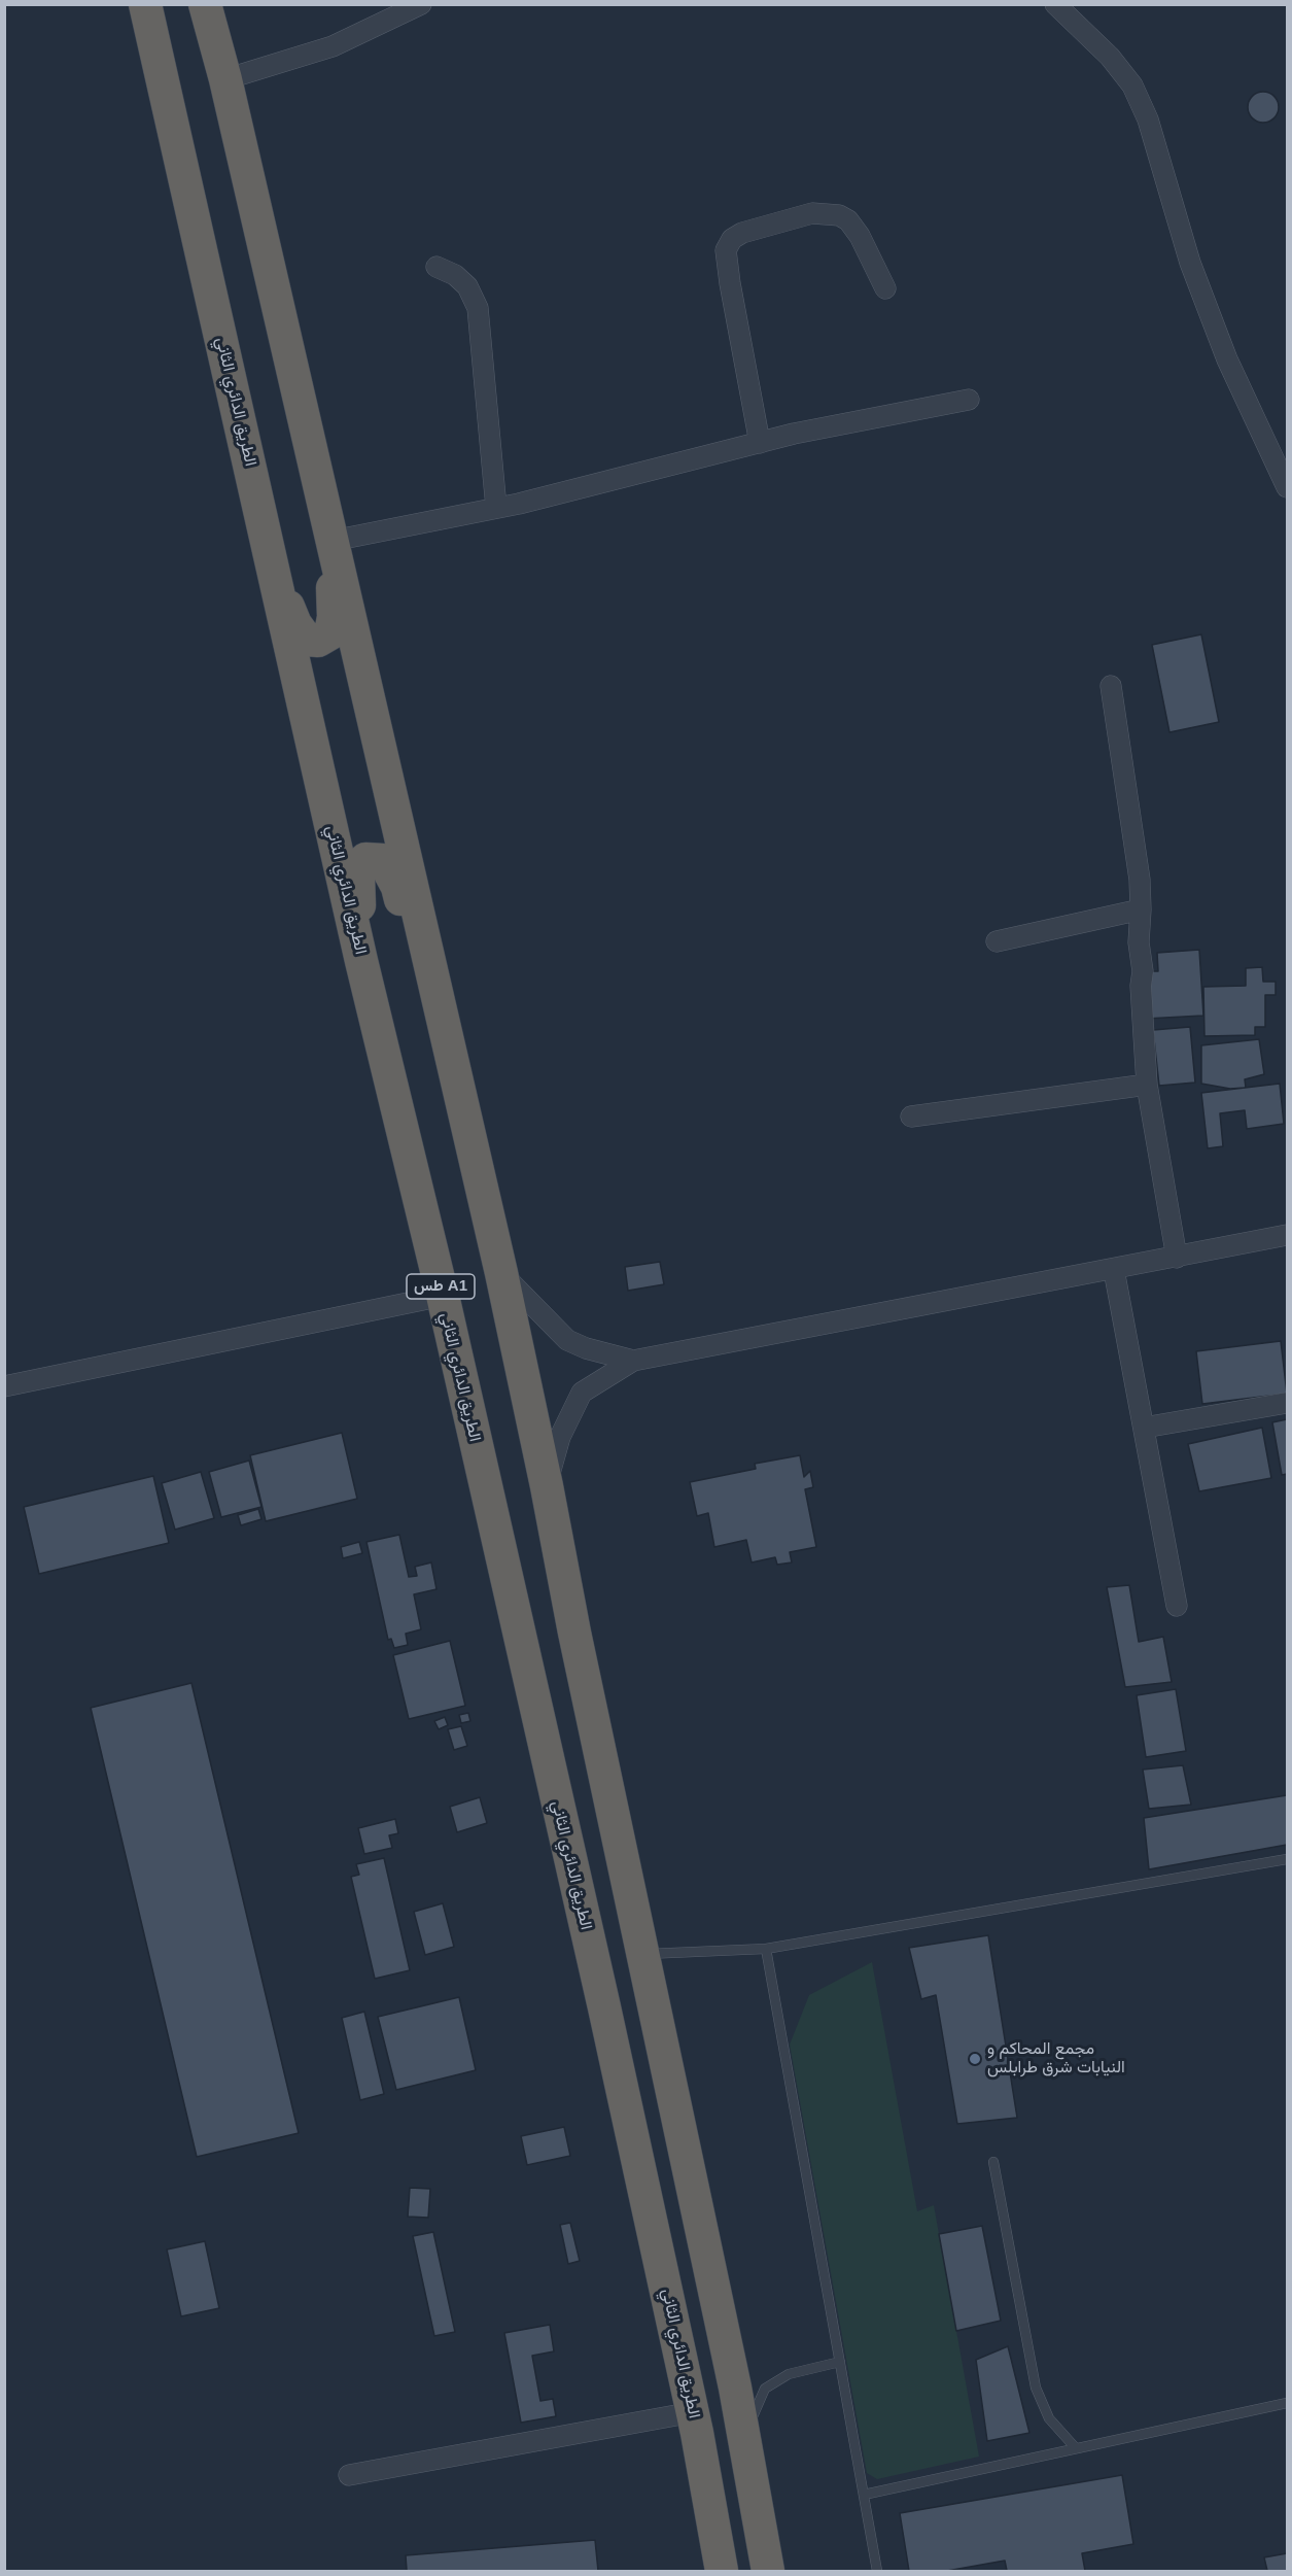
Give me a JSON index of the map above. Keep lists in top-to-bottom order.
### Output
{
  "streets": {
    "highway": ["الطريق الدائري الثاني", "طس A1"]
  },
  "places": ["مجمع المحاكم و النيابات شرق طرابلس"]
}
